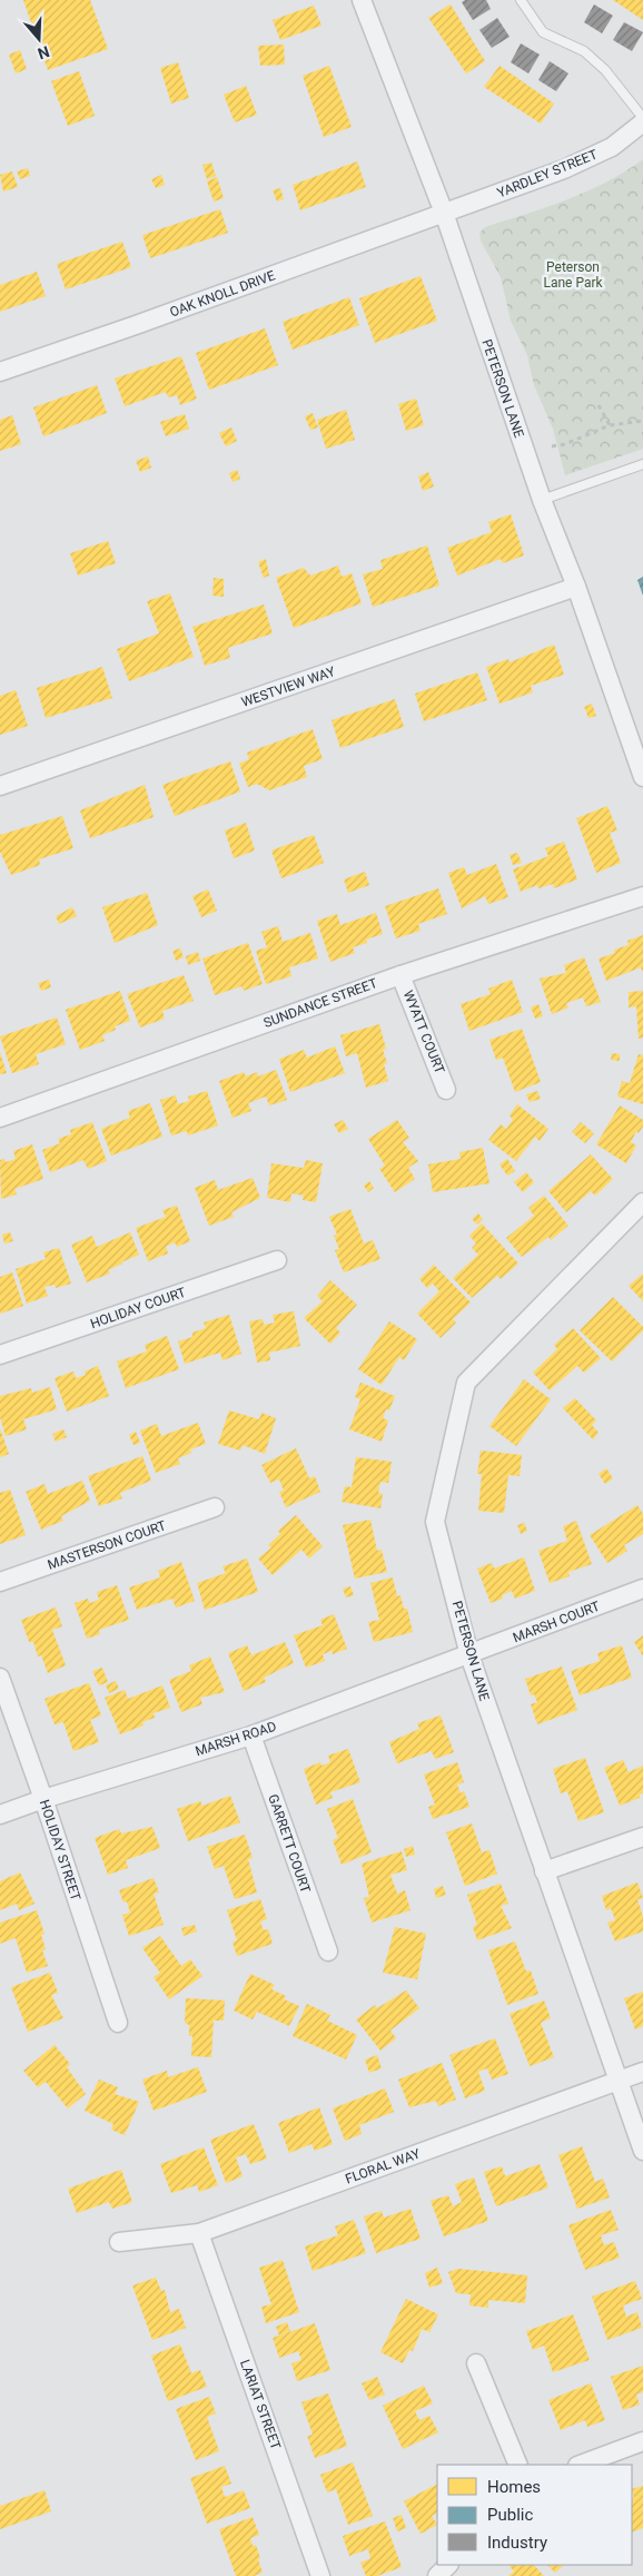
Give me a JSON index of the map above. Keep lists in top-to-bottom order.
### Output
{
  "streets": {
    "street": [
      "YARDLEY STREET",
      "OAK KNOLL DRIVE",
      "PETERSON LANE",
      "WESTVIEW WAY",
      "SUNDANCE STREET",
      "WYATT COURT",
      "HOLIDAY COURT",
      "MASTERSON COURT",
      "MARSH COURT",
      "MARSH ROAD",
      "GARRETT COURT",
      "HOLIDAY STREET",
      "FLORAL WAY",
      "LARIAT STREET"
    ]
  },
  "crossings": [
    ["YARDLEY STREET", "OAK KNOLL DRIVE"],
    ["YARDLEY STREET", "PETERSON LANE"],
    ["OAK KNOLL DRIVE", "PETERSON LANE"],
    ["PETERSON LANE", "WESTVIEW WAY"],
    ["PETERSON LANE", "MARSH COURT"],
    ["PETERSON LANE", "MARSH ROAD"],
    ["PETERSON LANE", "FLORAL WAY"],
    ["SUNDANCE STREET", "WYATT COURT"],
    ["MARSH COURT", "MARSH ROAD"],
    ["MARSH ROAD", "GARRETT COURT"],
    ["MARSH ROAD", "HOLIDAY STREET"],
    ["FLORAL WAY", "LARIAT STREET"]
  ],
  "parks": ["Peterson Lane Park"],
  "legend": ["Homes", "Public", "Industry"],
  "north": "bottom"
}
